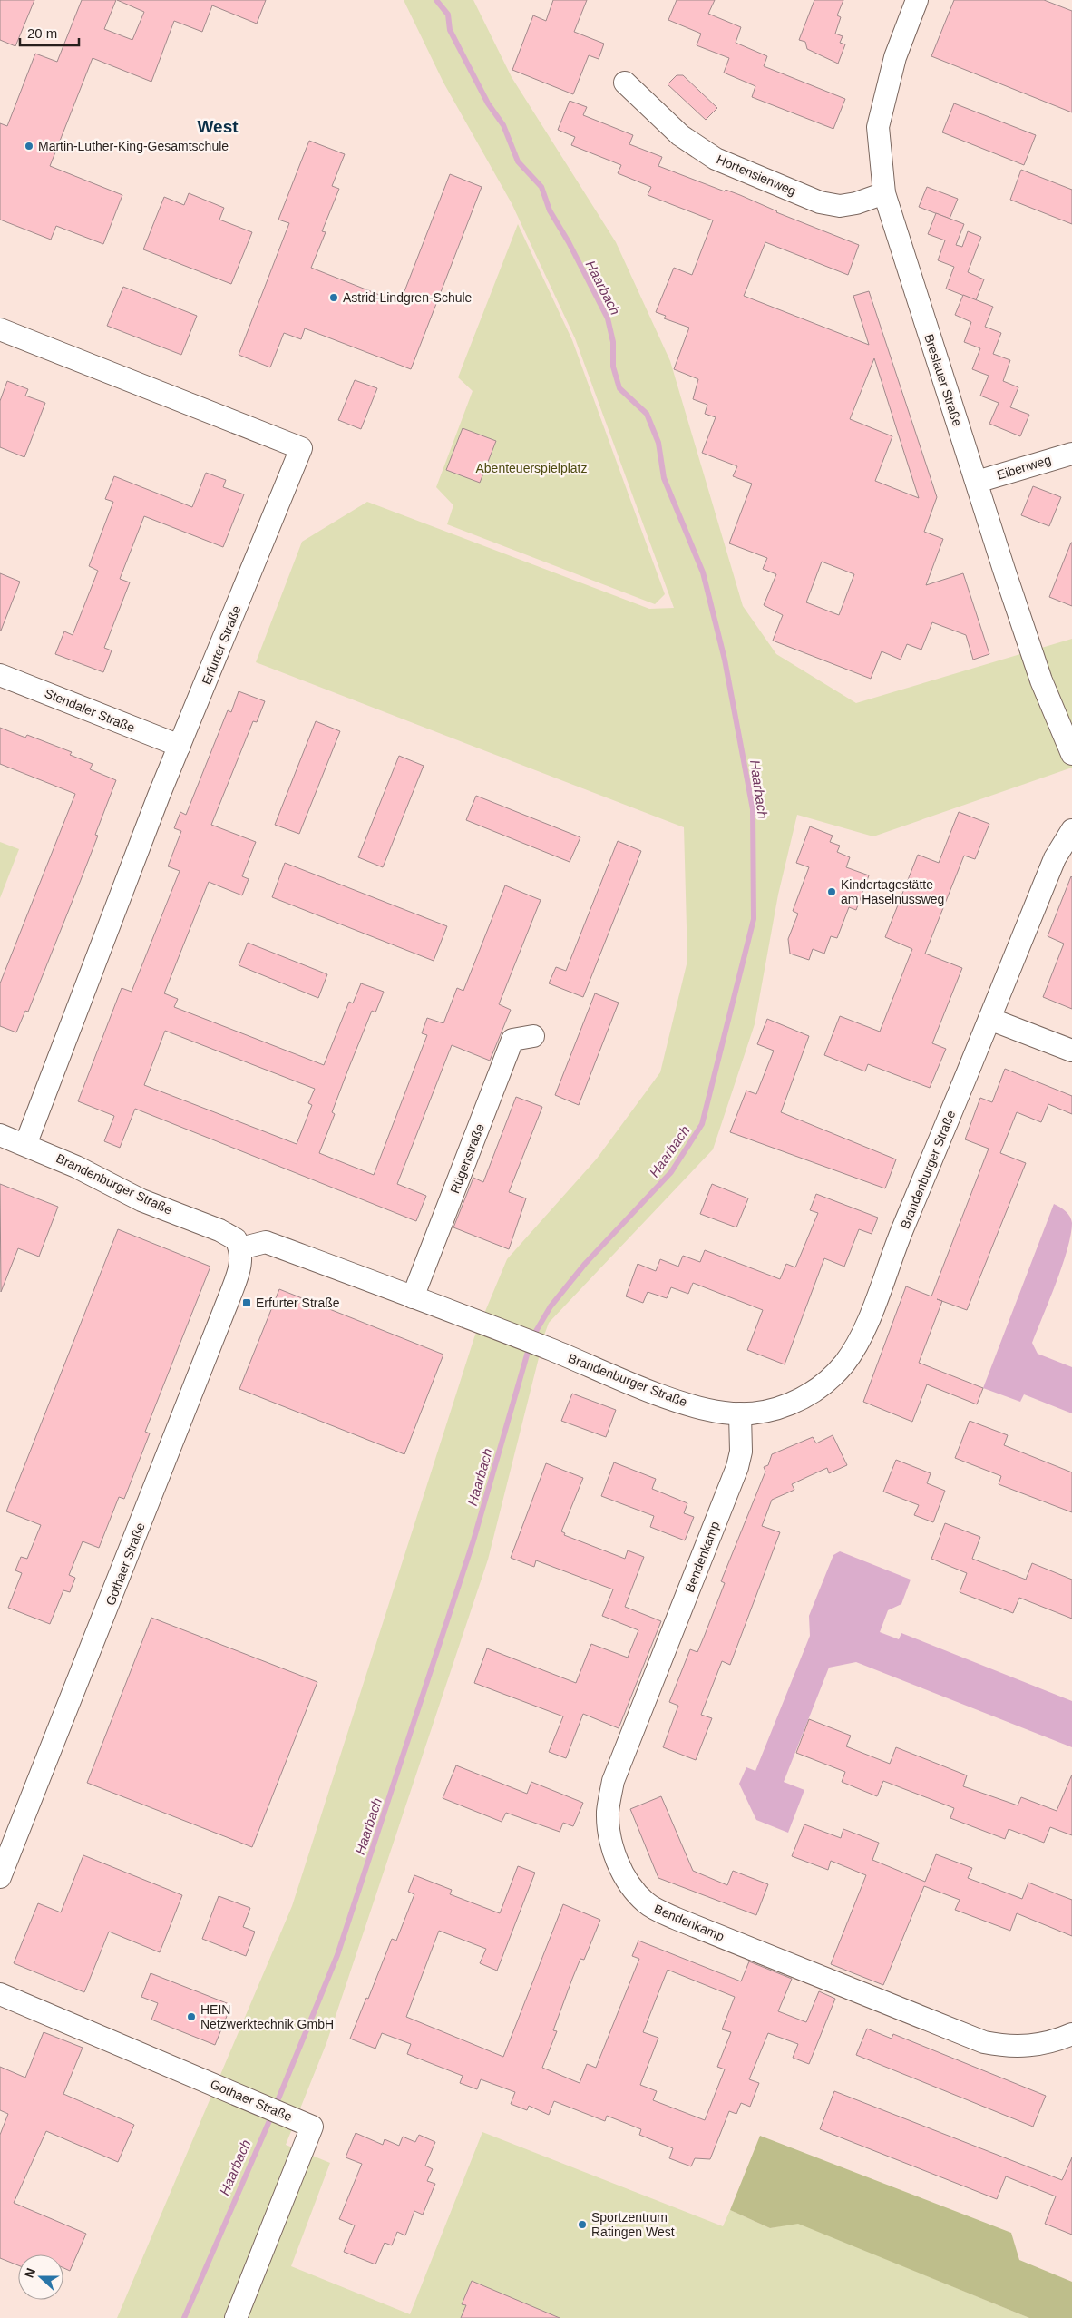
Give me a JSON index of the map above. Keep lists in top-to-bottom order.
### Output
{
  "streets": {
    "street": [
      "Hortensienweg",
      "Breslauer Straße",
      "Eibenweg",
      "Erfurter Straße",
      "Stendaler Straße",
      "Rügenstraße",
      "Brandenburger Straße",
      "Bendenkamp",
      "Gothaer Straße"
    ]
  },
  "crossings": [
    ["Hortensienweg", "Breslauer Straße"],
    ["Breslauer Straße", "Eibenweg"],
    ["Erfurter Straße", "Stendaler Straße"],
    ["Erfurter Straße", "Brandenburger Straße"],
    ["Rügenstraße", "Brandenburger Straße"],
    ["Brandenburger Straße", "Bendenkamp"],
    ["Brandenburger Straße", "Gothaer Straße"]
  ],
  "districts": ["West"],
  "water": ["Haarbach"],
  "parks": ["Abenteuerspielplatz"],
  "places": {
    "other": [
      "Martin-Luther-King-Gesamtschule",
      "Astrid-Lindgren-Schule",
      "Kindertagestätte am Haselnussweg",
      "HEIN Netzwerktechnik GmbH",
      "Sportzentrum Ratingen West"
    ],
    "transit": ["Erfurter Straße"]
  },
  "scale_bar": "20 m",
  "north": "left"
}
